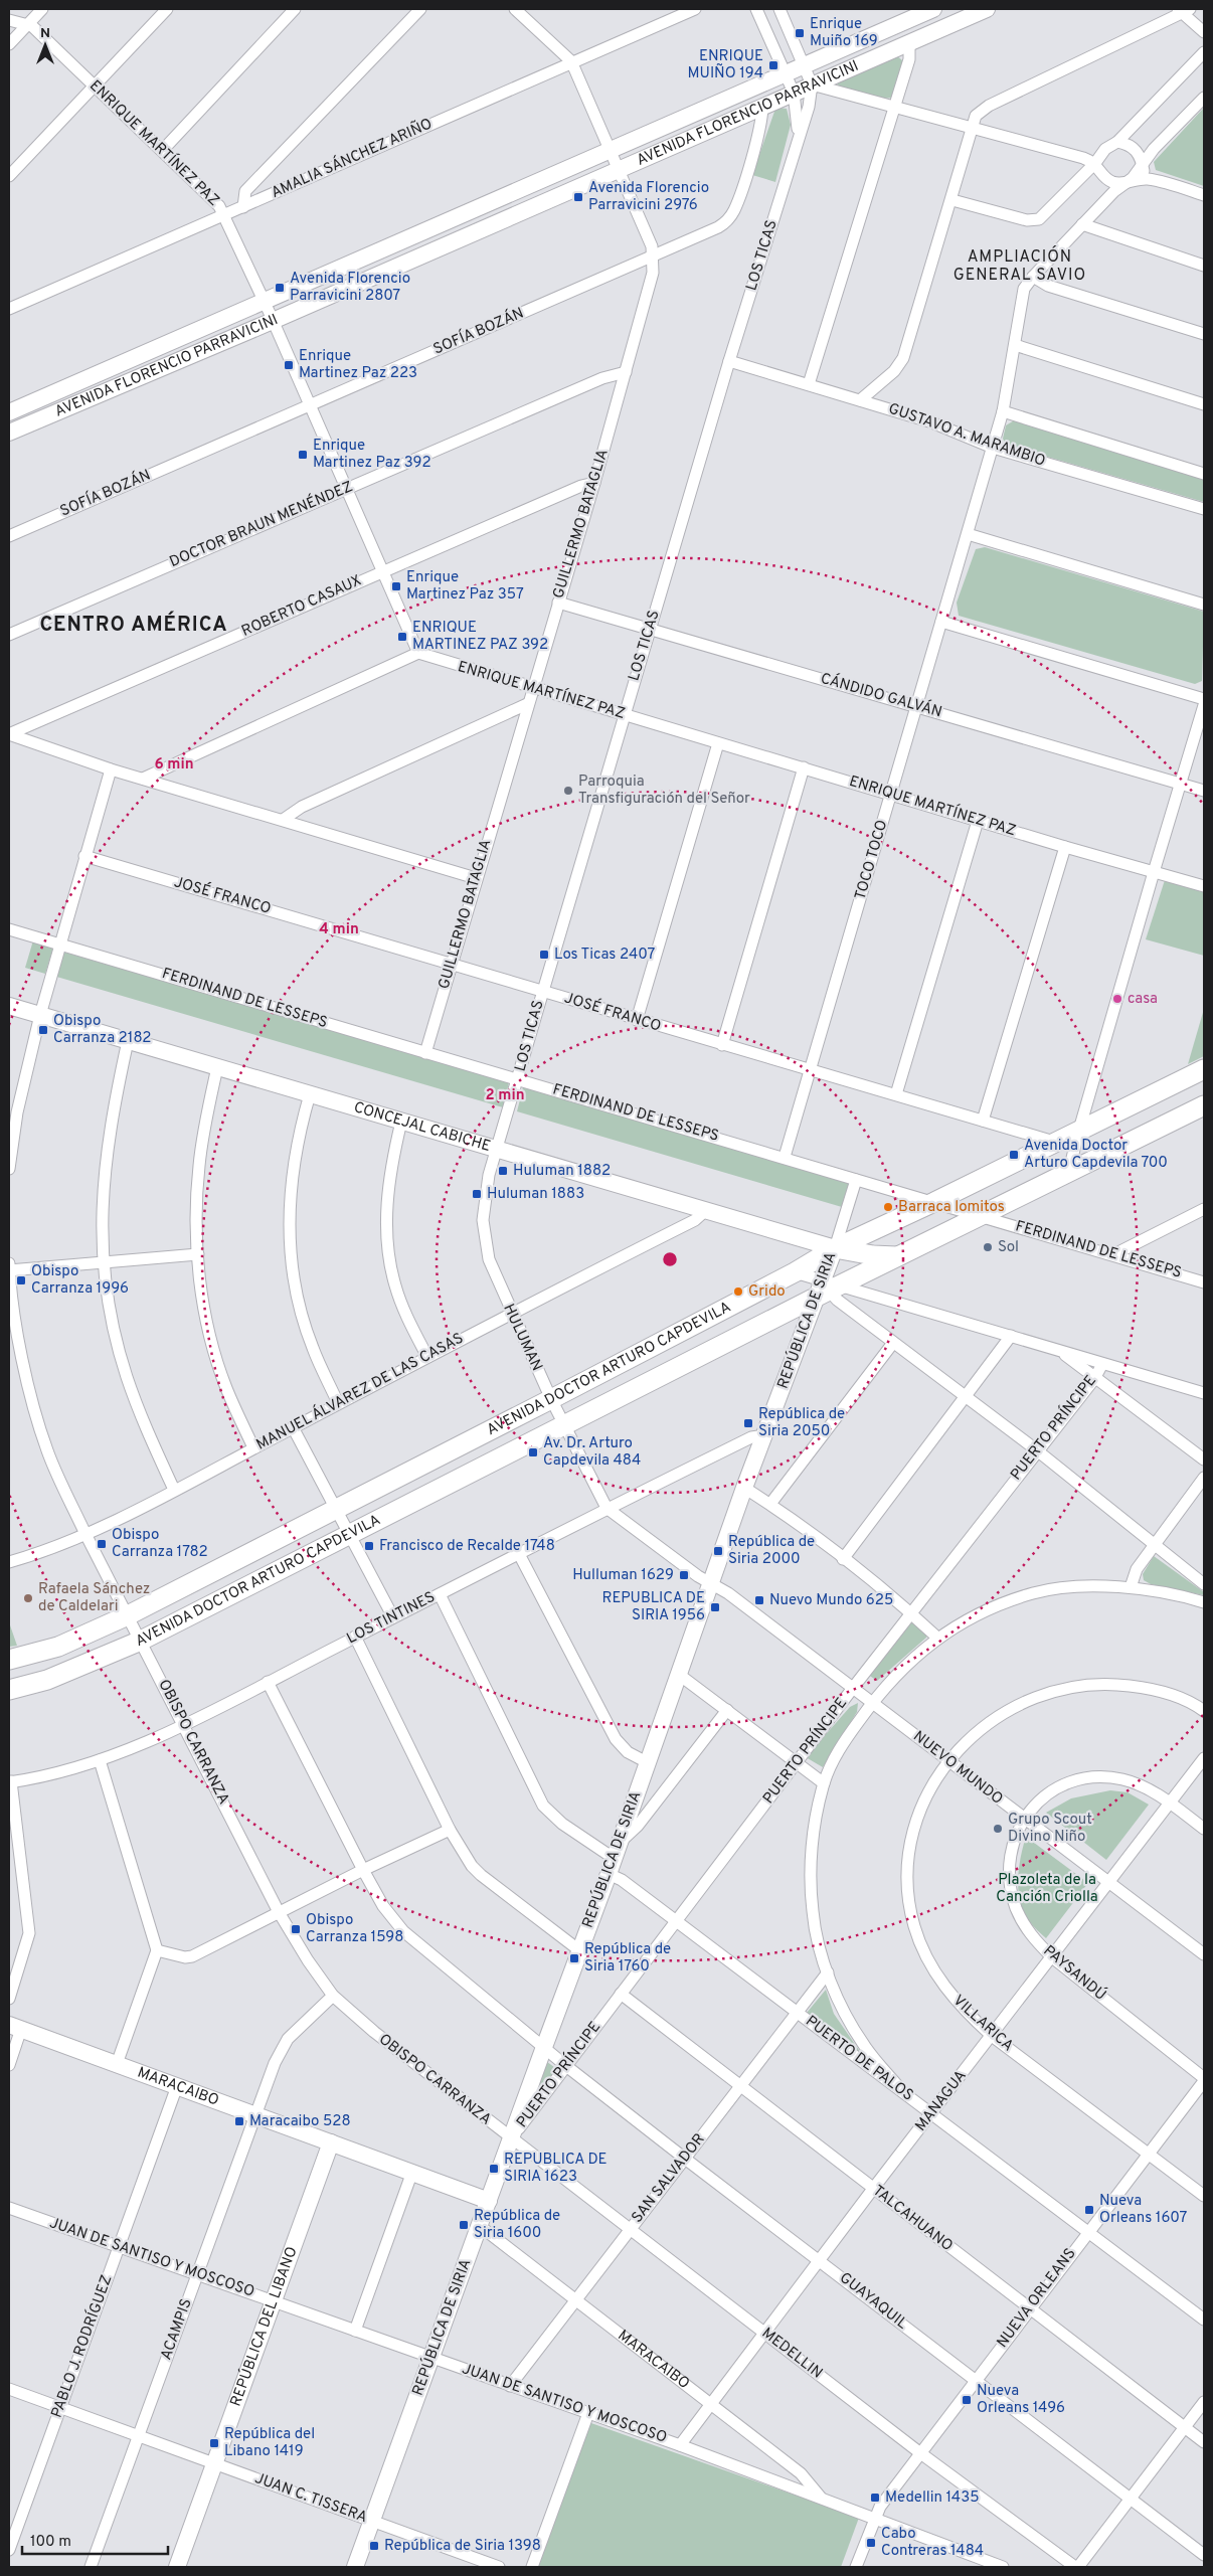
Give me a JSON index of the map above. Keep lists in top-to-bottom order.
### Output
{
  "streets": {
    "main road": [
      "AVENIDA FLORENCIO PARRAVICINI",
      "CONCEJAL CABICHE",
      "REPÚBLICA DE SIRIA",
      "AVENIDA DOCTOR ARTURO CAPDEVILA",
      "MARACAIBO",
      "REPÚBLICA DEL LIBANO"
    ],
    "street": [
      "ENRIQUE MARTÍNEZ PAZ",
      "AMALIA SÁNCHEZ ARIÑO",
      "LOS TICAS",
      "SOFÍA BOZÁN",
      "GUSTAVO A. MARAMBIO",
      "GUILLERMO BATAGLIA",
      "DOCTOR BRAUN MENÉNDEZ",
      "ROBERTO CASAUX",
      "CÁNDIDO GALVÁN",
      "TOCO TOCO",
      "JOSÉ FRANCO",
      "FERDINAND DE LESSEPS",
      "HULUMAN",
      "MANUEL ÁLVAREZ DE LAS CASAS",
      "PUERTO PRÍNCIPE",
      "LOS TINTINES",
      "OBISPO CARRANZA",
      "NUEVO MUNDO",
      "PAYSANDÚ",
      "VILLARICA",
      "PUERTO DE PALOS",
      "MANAGUA",
      "SAN SALVADOR",
      "TALCAHUANO",
      "JUAN DE SANTISO Y MOSCOSO",
      "NUEVA ORLEANS",
      "GUAYAQUIL",
      "ACAMPIS",
      "PABLO J. RODRÍGUEZ",
      "MEDELLIN",
      "JUAN C. TISSERA"
    ]
  },
  "crossings": [
    ["AVENIDA FLORENCIO PARRAVICINI", "ENRIQUE MARTÍNEZ PAZ"],
    ["AVENIDA FLORENCIO PARRAVICINI", "LOS TICAS"],
    ["AVENIDA FLORENCIO PARRAVICINI", "SOFÍA BOZÁN"],
    ["AVENIDA FLORENCIO PARRAVICINI", "GUILLERMO BATAGLIA"],
    ["ENRIQUE MARTÍNEZ PAZ", "AMALIA SÁNCHEZ ARIÑO"],
    ["ENRIQUE MARTÍNEZ PAZ", "LOS TICAS"],
    ["ENRIQUE MARTÍNEZ PAZ", "SOFÍA BOZÁN"],
    ["ENRIQUE MARTÍNEZ PAZ", "GUILLERMO BATAGLIA"],
    ["ENRIQUE MARTÍNEZ PAZ", "DOCTOR BRAUN MENÉNDEZ"],
    ["ENRIQUE MARTÍNEZ PAZ", "ROBERTO CASAUX"],
    ["ENRIQUE MARTÍNEZ PAZ", "TOCO TOCO"],
    ["AMALIA SÁNCHEZ ARIÑO", "GUILLERMO BATAGLIA"],
    ["LOS TICAS", "GUSTAVO A. MARAMBIO"],
    ["LOS TICAS", "CÁNDIDO GALVÁN"],
    ["LOS TICAS", "JOSÉ FRANCO"],
    ["LOS TICAS", "FERDINAND DE LESSEPS"],
    ["LOS TICAS", "CONCEJAL CABICHE"],
    ["LOS TICAS", "HULUMAN"],
    ["SOFÍA BOZÁN", "GUILLERMO BATAGLIA"],
    ["GUSTAVO A. MARAMBIO", "TOCO TOCO"],
    ["GUILLERMO BATAGLIA", "DOCTOR BRAUN MENÉNDEZ"],
    ["GUILLERMO BATAGLIA", "ROBERTO CASAUX"],
    ["GUILLERMO BATAGLIA", "CÁNDIDO GALVÁN"],
    ["GUILLERMO BATAGLIA", "JOSÉ FRANCO"],
    ["GUILLERMO BATAGLIA", "FERDINAND DE LESSEPS"],
    ["CÁNDIDO GALVÁN", "TOCO TOCO"],
    ["TOCO TOCO", "JOSÉ FRANCO"],
    ["TOCO TOCO", "FERDINAND DE LESSEPS"],
    ["JOSÉ FRANCO", "AVENIDA DOCTOR ARTURO CAPDEVILA"],
    ["FERDINAND DE LESSEPS", "REPÚBLICA DE SIRIA"],
    ["FERDINAND DE LESSEPS", "AVENIDA DOCTOR ARTURO CAPDEVILA"],
    ["CONCEJAL CABICHE", "REPÚBLICA DE SIRIA"],
    ["CONCEJAL CABICHE", "HULUMAN"],
    ["CONCEJAL CABICHE", "AVENIDA DOCTOR ARTURO CAPDEVILA"],
    ["CONCEJAL CABICHE", "MANUEL ÁLVAREZ DE LAS CASAS"],
    ["REPÚBLICA DE SIRIA", "HULUMAN"],
    ["REPÚBLICA DE SIRIA", "AVENIDA DOCTOR ARTURO CAPDEVILA"],
    ["REPÚBLICA DE SIRIA", "PUERTO PRÍNCIPE"],
    ["REPÚBLICA DE SIRIA", "LOS TINTINES"],
    ["REPÚBLICA DE SIRIA", "OBISPO CARRANZA"],
    ["REPÚBLICA DE SIRIA", "NUEVO MUNDO"],
    ["REPÚBLICA DE SIRIA", "PUERTO DE PALOS"],
    ["REPÚBLICA DE SIRIA", "MARACAIBO"],
    ["REPÚBLICA DE SIRIA", "JUAN DE SANTISO Y MOSCOSO"],
    ["REPÚBLICA DE SIRIA", "GUAYAQUIL"],
    ["REPÚBLICA DE SIRIA", "MEDELLIN"],
    ["REPÚBLICA DE SIRIA", "JUAN C. TISSERA"],
    ["HULUMAN", "AVENIDA DOCTOR ARTURO CAPDEVILA"],
    ["HULUMAN", "MANUEL ÁLVAREZ DE LAS CASAS"],
    ["HULUMAN", "LOS TINTINES"],
    ["HULUMAN", "NUEVO MUNDO"],
    ["AVENIDA DOCTOR ARTURO CAPDEVILA", "OBISPO CARRANZA"],
    ["MANUEL ÁLVAREZ DE LAS CASAS", "OBISPO CARRANZA"],
    ["PUERTO PRÍNCIPE", "OBISPO CARRANZA"],
    ["PUERTO PRÍNCIPE", "NUEVO MUNDO"],
    ["PUERTO PRÍNCIPE", "PUERTO DE PALOS"],
    ["PUERTO PRÍNCIPE", "TALCAHUANO"],
    ["PUERTO PRÍNCIPE", "GUAYAQUIL"],
    ["PUERTO PRÍNCIPE", "MEDELLIN"],
    ["LOS TINTINES", "OBISPO CARRANZA"],
    ["LOS TINTINES", "PUERTO DE PALOS"],
    ["LOS TINTINES", "GUAYAQUIL"],
    ["OBISPO CARRANZA", "ACAMPIS"],
    ["OBISPO CARRANZA", "MEDELLIN"],
    ["NUEVO MUNDO", "PAYSANDÚ"],
    ["NUEVO MUNDO", "VILLARICA"],
    ["NUEVO MUNDO", "MANAGUA"],
    ["PAYSANDÚ", "MANAGUA"],
    ["PAYSANDÚ", "NUEVA ORLEANS"],
    ["VILLARICA", "MANAGUA"],
    ["VILLARICA", "NUEVA ORLEANS"],
    ["PUERTO DE PALOS", "MANAGUA"],
    ["PUERTO DE PALOS", "SAN SALVADOR"],
    ["PUERTO DE PALOS", "NUEVA ORLEANS"],
    ["MARACAIBO", "MANAGUA"],
    ["MARACAIBO", "SAN SALVADOR"],
    ["MARACAIBO", "JUAN DE SANTISO Y MOSCOSO"],
    ["MARACAIBO", "REPÚBLICA DEL LIBANO"],
    ["MARACAIBO", "ACAMPIS"],
    ["MARACAIBO", "PABLO J. RODRÍGUEZ"],
    ["MANAGUA", "TALCAHUANO"],
    ["MANAGUA", "JUAN DE SANTISO Y MOSCOSO"],
    ["MANAGUA", "GUAYAQUIL"],
    ["MANAGUA", "MEDELLIN"],
    ["SAN SALVADOR", "TALCAHUANO"],
    ["SAN SALVADOR", "JUAN DE SANTISO Y MOSCOSO"],
    ["SAN SALVADOR", "GUAYAQUIL"],
    ["SAN SALVADOR", "MEDELLIN"],
    ["TALCAHUANO", "NUEVA ORLEANS"],
    ["JUAN DE SANTISO Y MOSCOSO", "NUEVA ORLEANS"],
    ["JUAN DE SANTISO Y MOSCOSO", "REPÚBLICA DEL LIBANO"],
    ["JUAN DE SANTISO Y MOSCOSO", "ACAMPIS"],
    ["JUAN DE SANTISO Y MOSCOSO", "PABLO J. RODRÍGUEZ"],
    ["NUEVA ORLEANS", "GUAYAQUIL"],
    ["NUEVA ORLEANS", "MEDELLIN"],
    ["REPÚBLICA DEL LIBANO", "JUAN C. TISSERA"],
    ["ACAMPIS", "JUAN C. TISSERA"],
    ["PABLO J. RODRÍGUEZ", "JUAN C. TISSERA"]
  ],
  "districts": ["AMPLIACIÓN GENERAL SAVIO", "CENTRO AMÉRICA"],
  "parks": ["Plazoleta de la Canción Criolla"],
  "places": {
    "transit": [
      "Enrique Muiño 169",
      "ENRIQUE MUIÑO 194",
      "Avenida Florencio Parravicini 2976",
      "Avenida Florencio Parravicini 2807",
      "Enrique Martinez Paz 223",
      "Enrique Martinez Paz 392",
      "Enrique Martinez Paz 357",
      "ENRIQUE MARTINEZ PAZ 392",
      "Los Ticas 2407",
      "Obispo Carranza 2182",
      "Avenida Doctor Arturo Capdevila 700",
      "Huluman 1882",
      "Huluman 1883",
      "Obispo Carranza 1996",
      "República de Siria 2050",
      "Av. Dr. Arturo Capdevila 484",
      "Obispo Carranza 1782",
      "Francisco de Recalde 1748",
      "República de Siria 2000",
      "Hulluman 1629",
      "Nuevo Mundo 625",
      "REPUBLICA DE SIRIA 1956",
      "Obispo Carranza 1598",
      "República de Siria 1760",
      "Maracaibo 528",
      "REPUBLICA DE SIRIA 1623",
      "Nueva Orleans 1607",
      "República de Siria 1600",
      "Nueva Orleans 1496",
      "República del Libano 1419",
      "Medellin 1435",
      "Cabo Contreras 1484",
      "República de Siria 1398"
    ],
    "other": [
      "Parroquia Transfiguración del Señor",
      "casa",
      "Barraca lomitos",
      "Sol",
      "Grido",
      "Rafaela Sánchez de Caldelari",
      "Grupo Scout Divino Niño"
    ]
  },
  "scale_bar": "100 m",
  "north": "top",
  "rings": ["6 min", "4 min", "2 min"]
}
